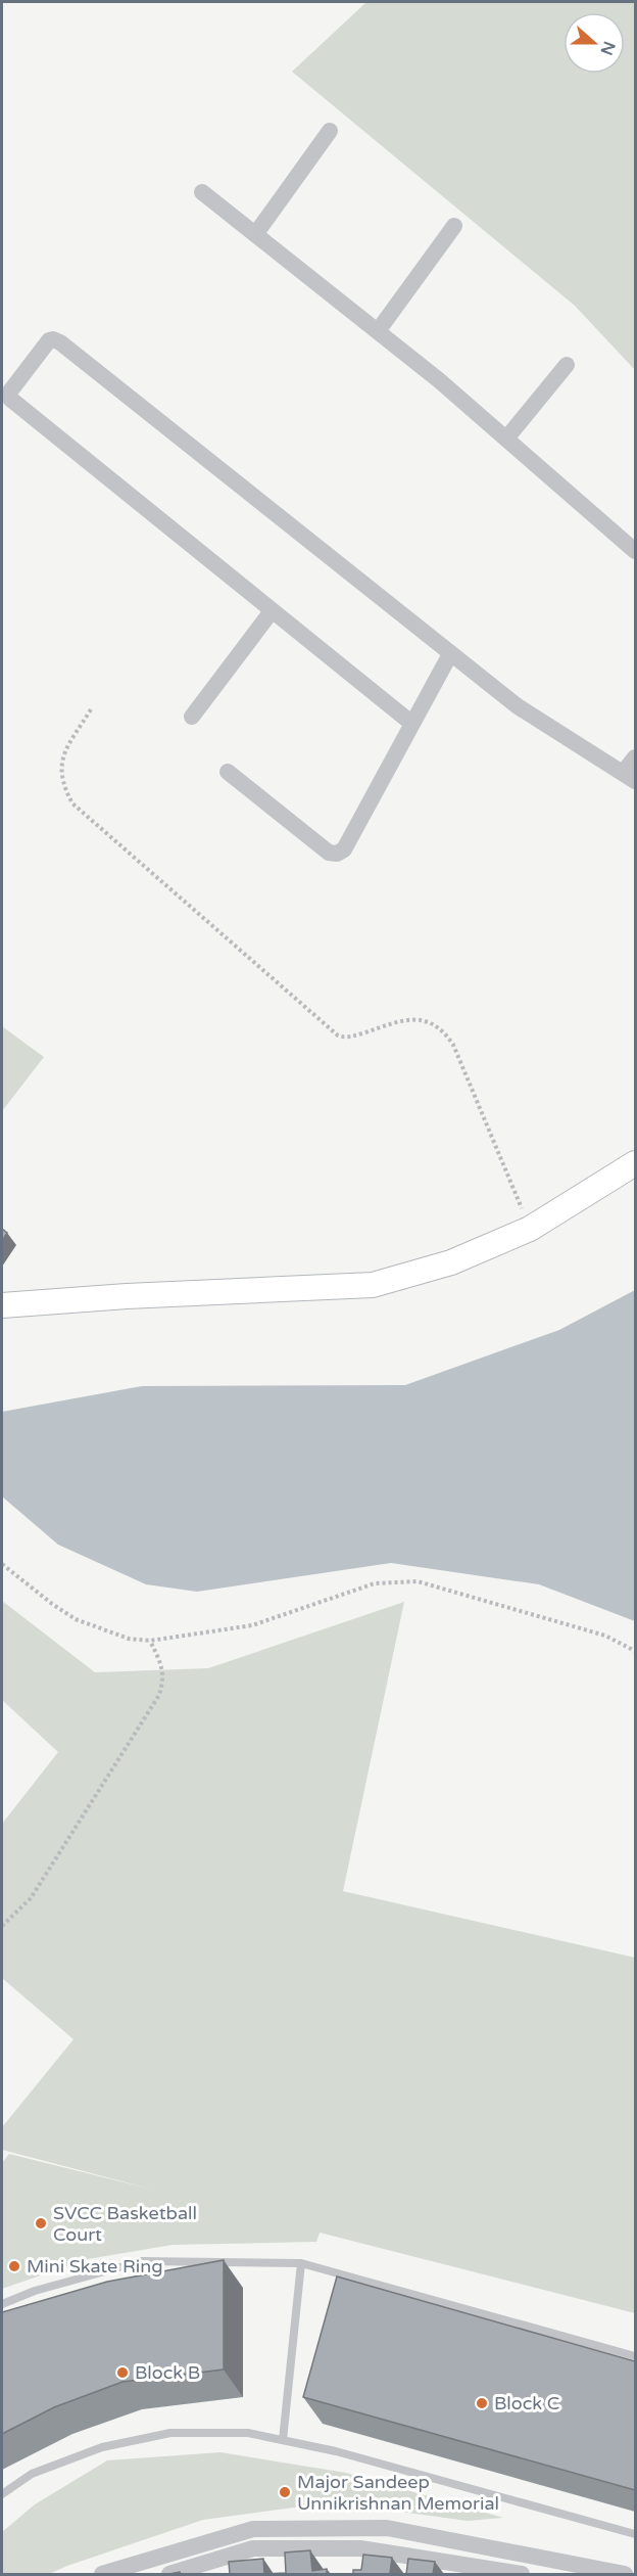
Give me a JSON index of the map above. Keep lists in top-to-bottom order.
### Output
{
  "places": [
    "SVCC Basketball Court",
    "Mini Skate Ring",
    "Block B",
    "Block C",
    "Major Sandeep Unnikrishnan Memorial"
  ],
  "north": "right"
}
